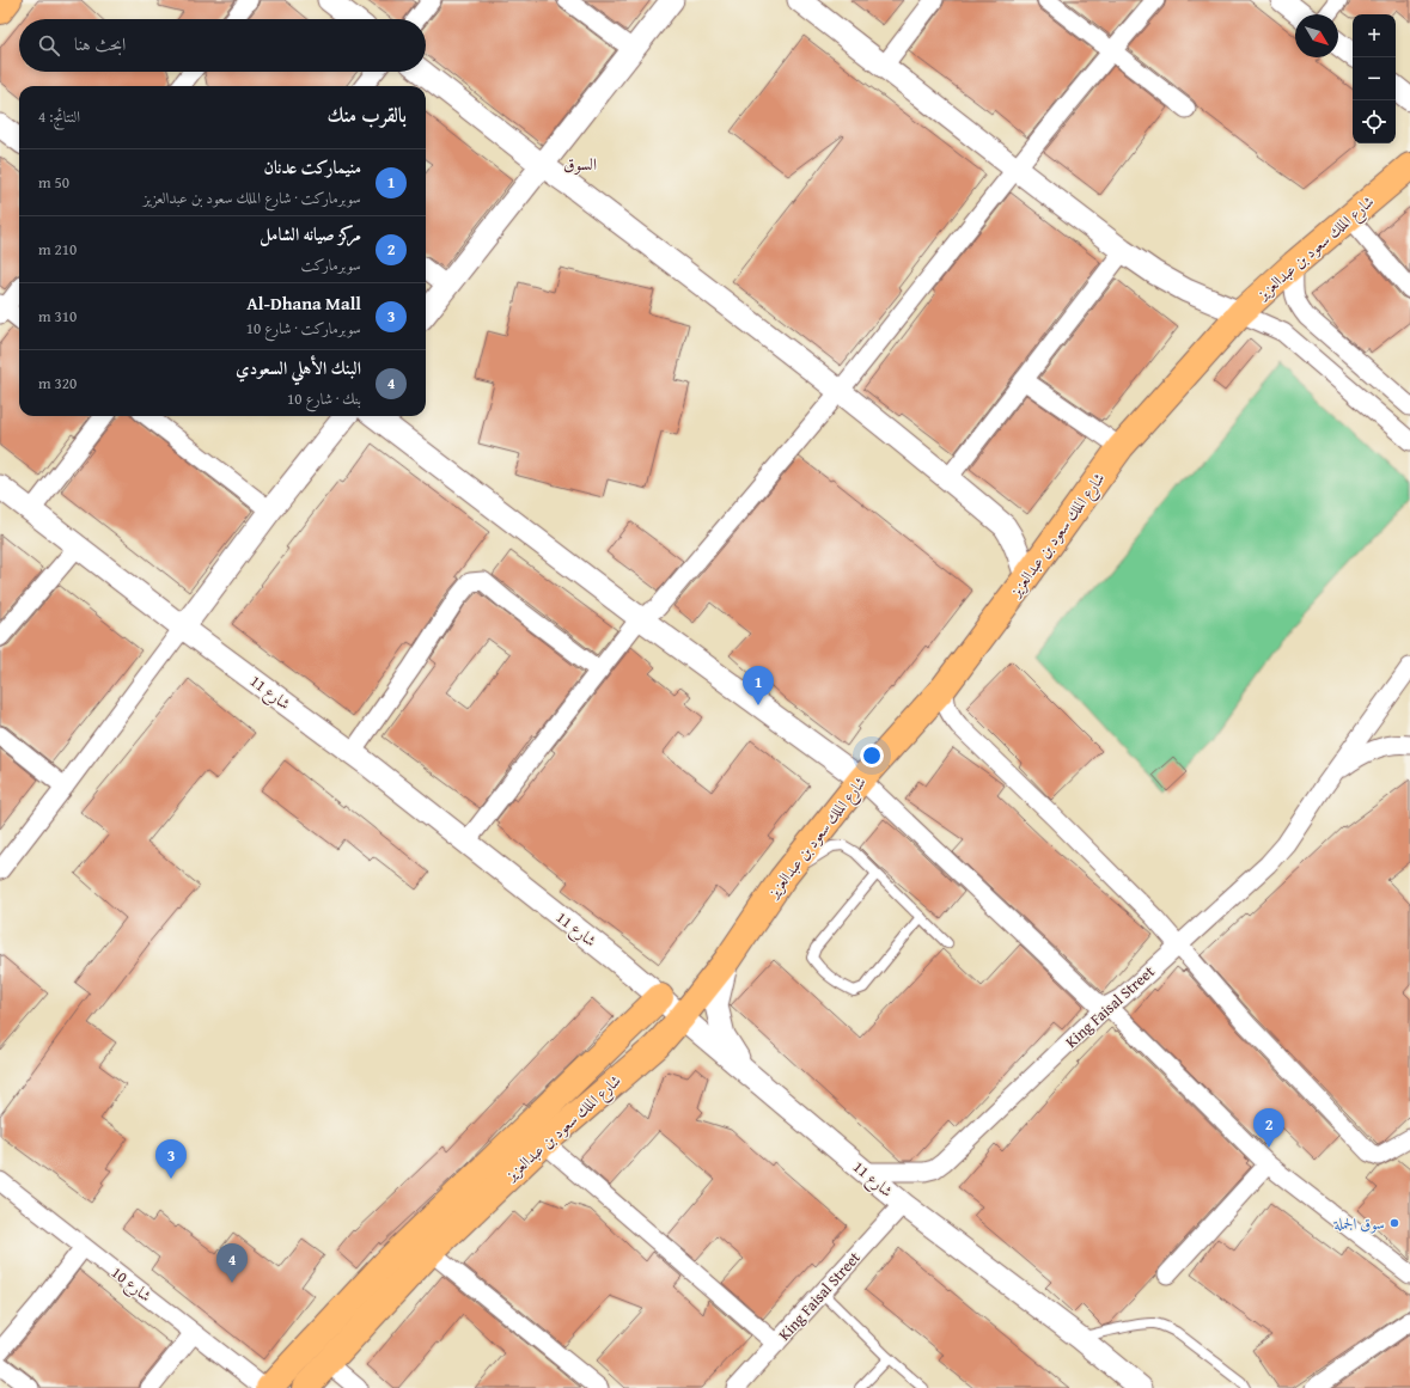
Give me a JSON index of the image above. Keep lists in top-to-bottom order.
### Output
{
  "streets": {
    "main road": ["شارع الملك سعود بن عبدالعزيز"],
    "street": ["شارع 11", "King Faisal Street", "شارع 10"]
  },
  "crossings": [
    ["شارع الملك سعود بن عبدالعزيز", "شارع 11"],
    ["شارع 11", "King Faisal Street"]
  ],
  "districts": ["السوق"],
  "places": ["سوق الجملة"],
  "north": "bottom right",
  "page": {
    "map_buttons": ["+", "−"],
    "search": "ابحث هنا",
    "heading": ["بالقرب منك", "النتائج: 4"],
    "list": [
      {
        "mark": "1",
        "name": "منيماركت عدنان",
        "note": "سوبرماركت · شارع الملك سعود بن عبدالعزيز",
        "value": "50 m"
      },
      {
        "mark": "2",
        "name": "مركز صيانه الشامل",
        "note": "سوبرماركت",
        "value": "210 m"
      },
      {
        "mark": "3",
        "name": "Al-Dhana Mall",
        "note": "سوبرماركت · شارع 10",
        "value": "310 m"
      },
      {
        "mark": "4",
        "name": "البنك الأهلي السعودي",
        "note": "بنك · شارع 10",
        "value": "320 m"
      }
    ],
    "pins": [
      "1",
      "2",
      "3",
      "4"
    ]
  }
}
